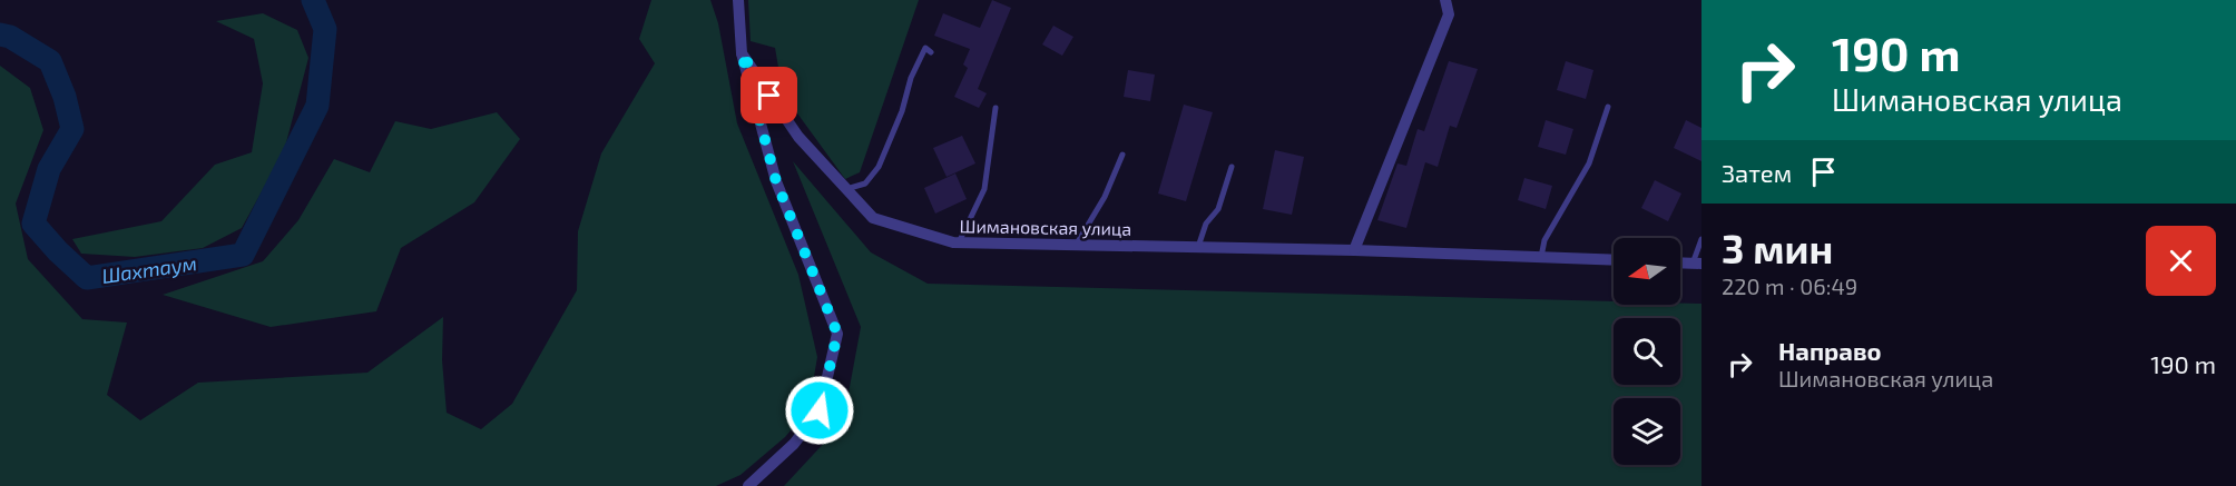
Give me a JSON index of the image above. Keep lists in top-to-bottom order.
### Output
{
  "streets": {
    "street": ["Шимановская улица"]
  },
  "water": ["Шахтаум"],
  "north": "left",
  "page": {
    "turn": ["190 m", "Шимановская улица"],
    "then": "Затем",
    "heading": ["3 мин", "220 m · 06:49"],
    "list": [
      {
        "name": "Направо",
        "note": "Шимановская улица",
        "value": "190 m"
      }
    ]
  }
}
